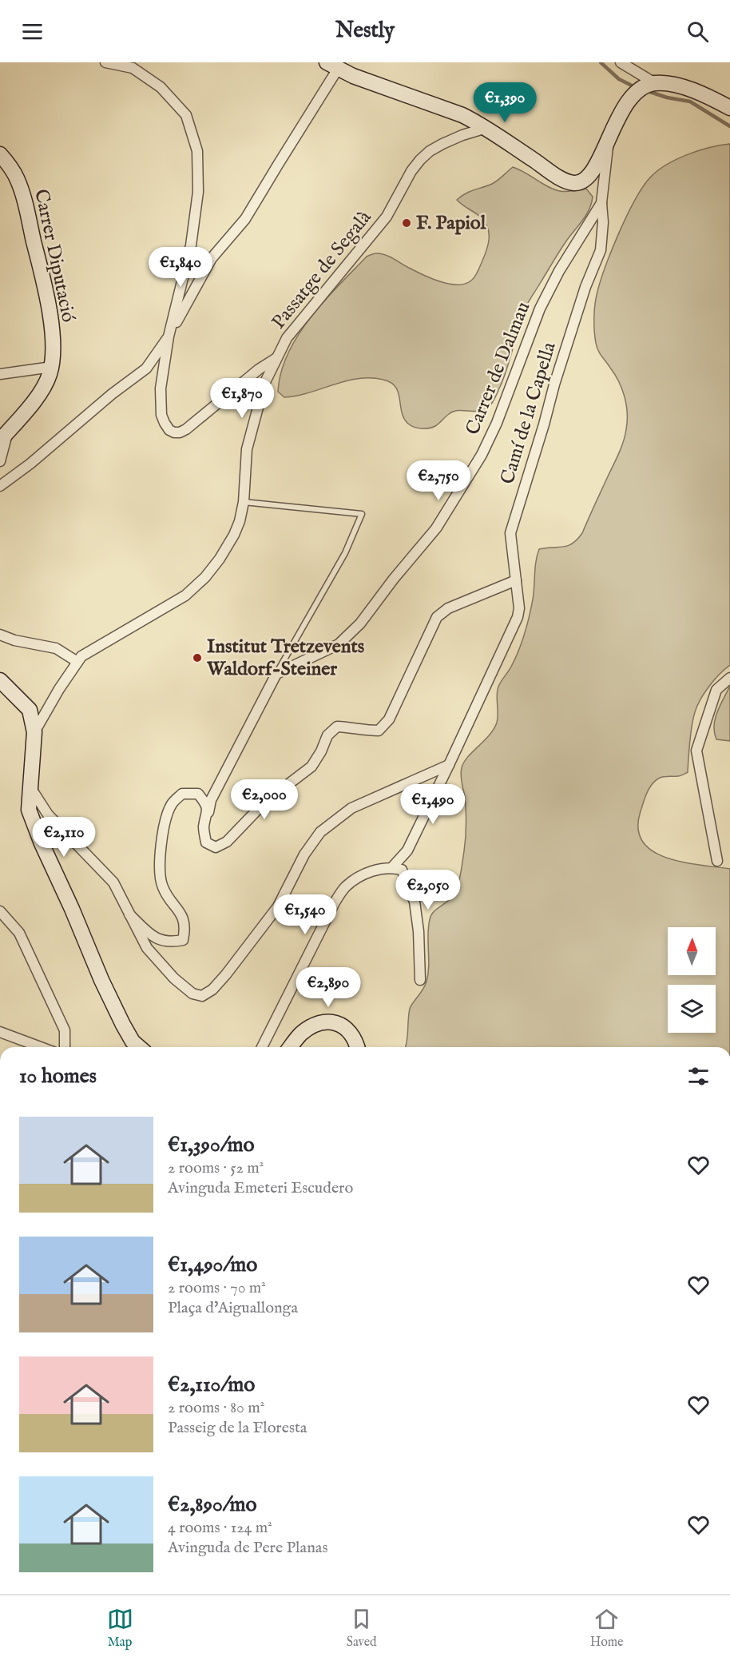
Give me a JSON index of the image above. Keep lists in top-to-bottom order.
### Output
{
  "streets": {
    "street": [
      "Carrer Diputació",
      "Passatge de Segalà",
      "Carrer de Dalmau",
      "Camí de la Capella"
    ]
  },
  "crossings": [
    ["Carrer de Dalmau", "Camí de la Capella"]
  ],
  "places": ["F. Papiol", "Institut Tretzevents Waldorf-Steiner"],
  "north": "top",
  "page": {
    "header": "Nestly",
    "price": [
      "€1,390",
      "€1,840",
      "€1,870",
      "€2,750",
      "€2,000",
      "€1,490",
      "€2,110",
      "€2,050",
      "€1,540",
      "€2,890"
    ],
    "heading": "10 homes",
    "list": [
      {
        "name": "€1,390/mo",
        "note": "2 rooms · 52 m² · Avinguda Emeteri Escudero"
      },
      {
        "name": "€1,490/mo",
        "note": "2 rooms · 70 m² · Plaça d'Aiguallonga"
      },
      {
        "name": "€2,110/mo",
        "note": "2 rooms · 80 m² · Passeig de la Floresta"
      },
      {
        "name": "€2,890/mo",
        "note": "4 rooms · 124 m² · Avinguda de Pere Planas"
      }
    ],
    "tabs": ["Map", "Saved", "Home"]
  }
}
